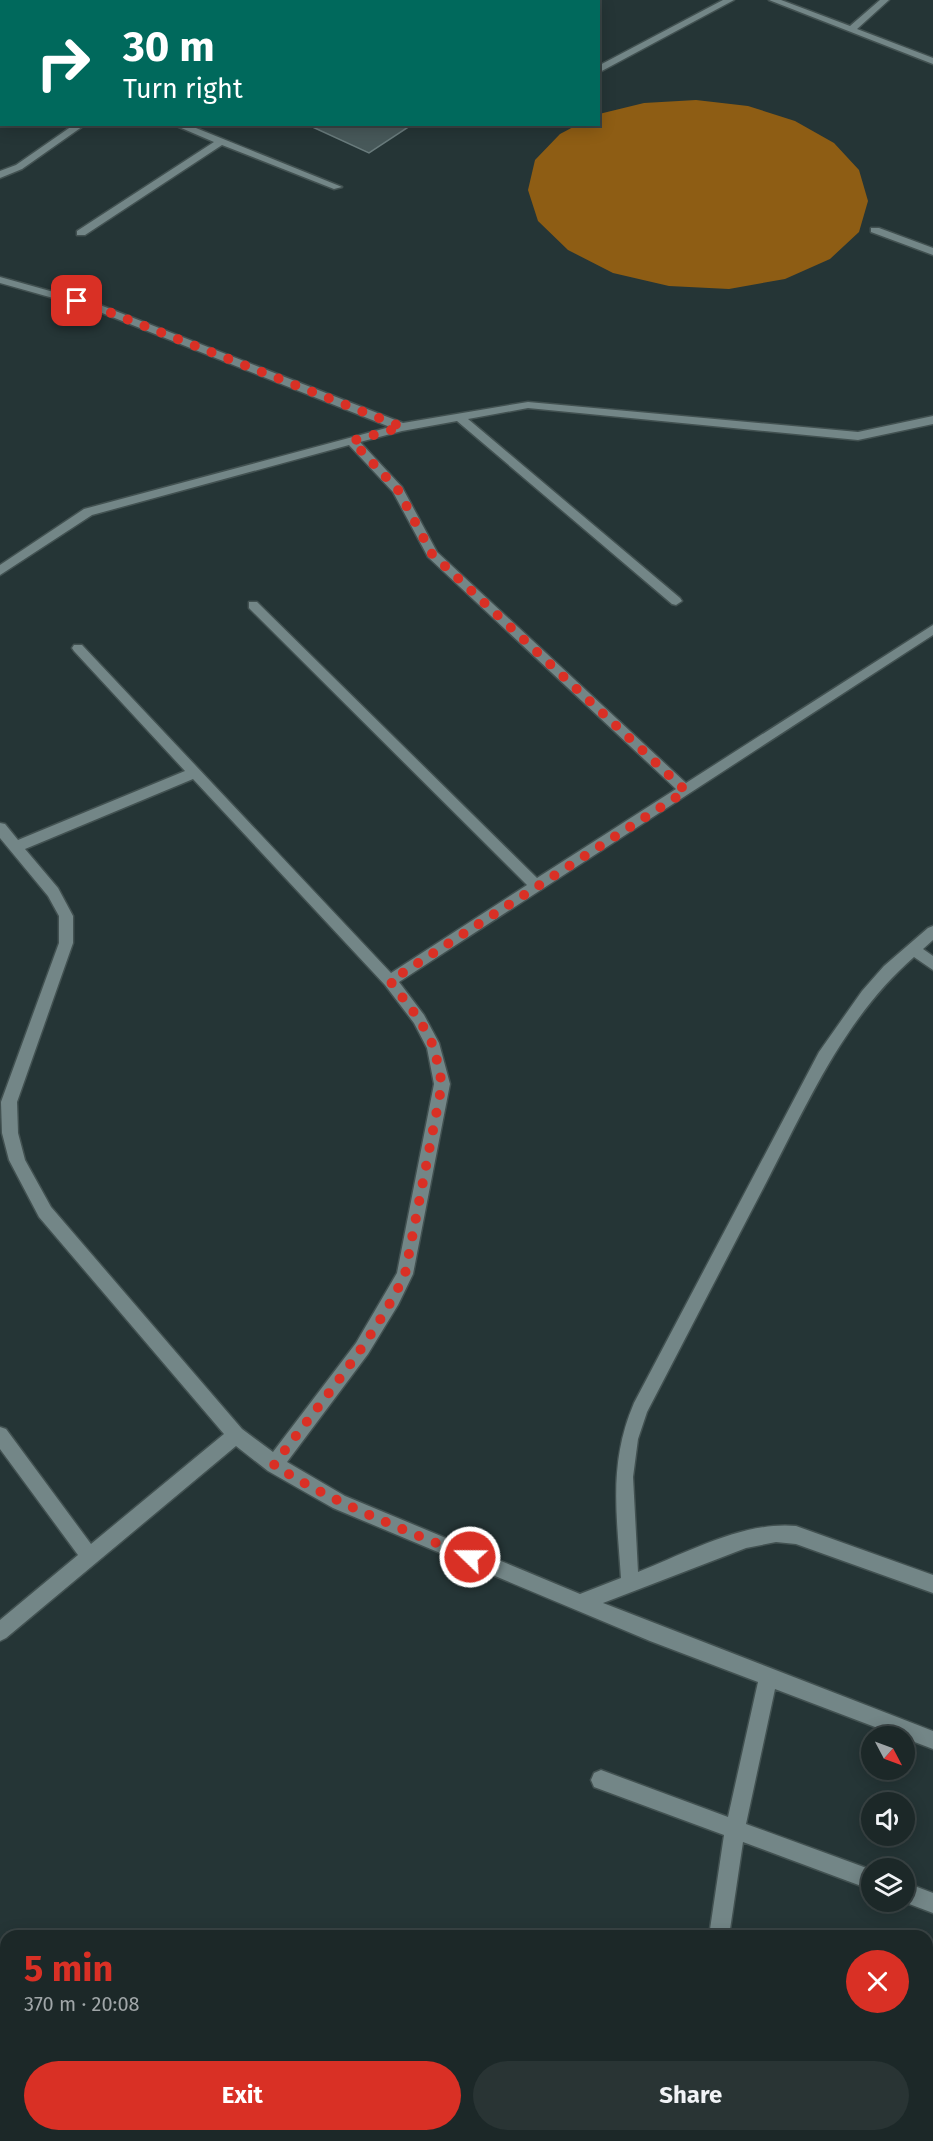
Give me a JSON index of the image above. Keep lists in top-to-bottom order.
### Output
{
  "north": "bottom right",
  "page": {
    "turn": ["30 m", "Turn right"],
    "heading": ["5 min", "370 m · 20:08"],
    "buttons": ["Exit", "Share"]
  }
}
